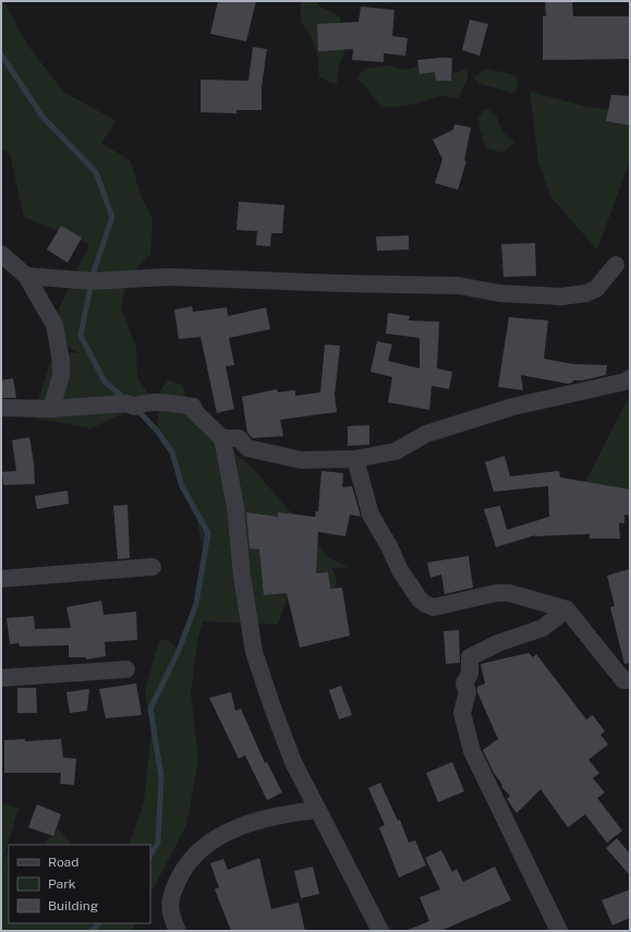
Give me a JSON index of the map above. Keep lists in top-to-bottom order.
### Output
{
  "legend": ["Road", "Park", "Building"]
}
